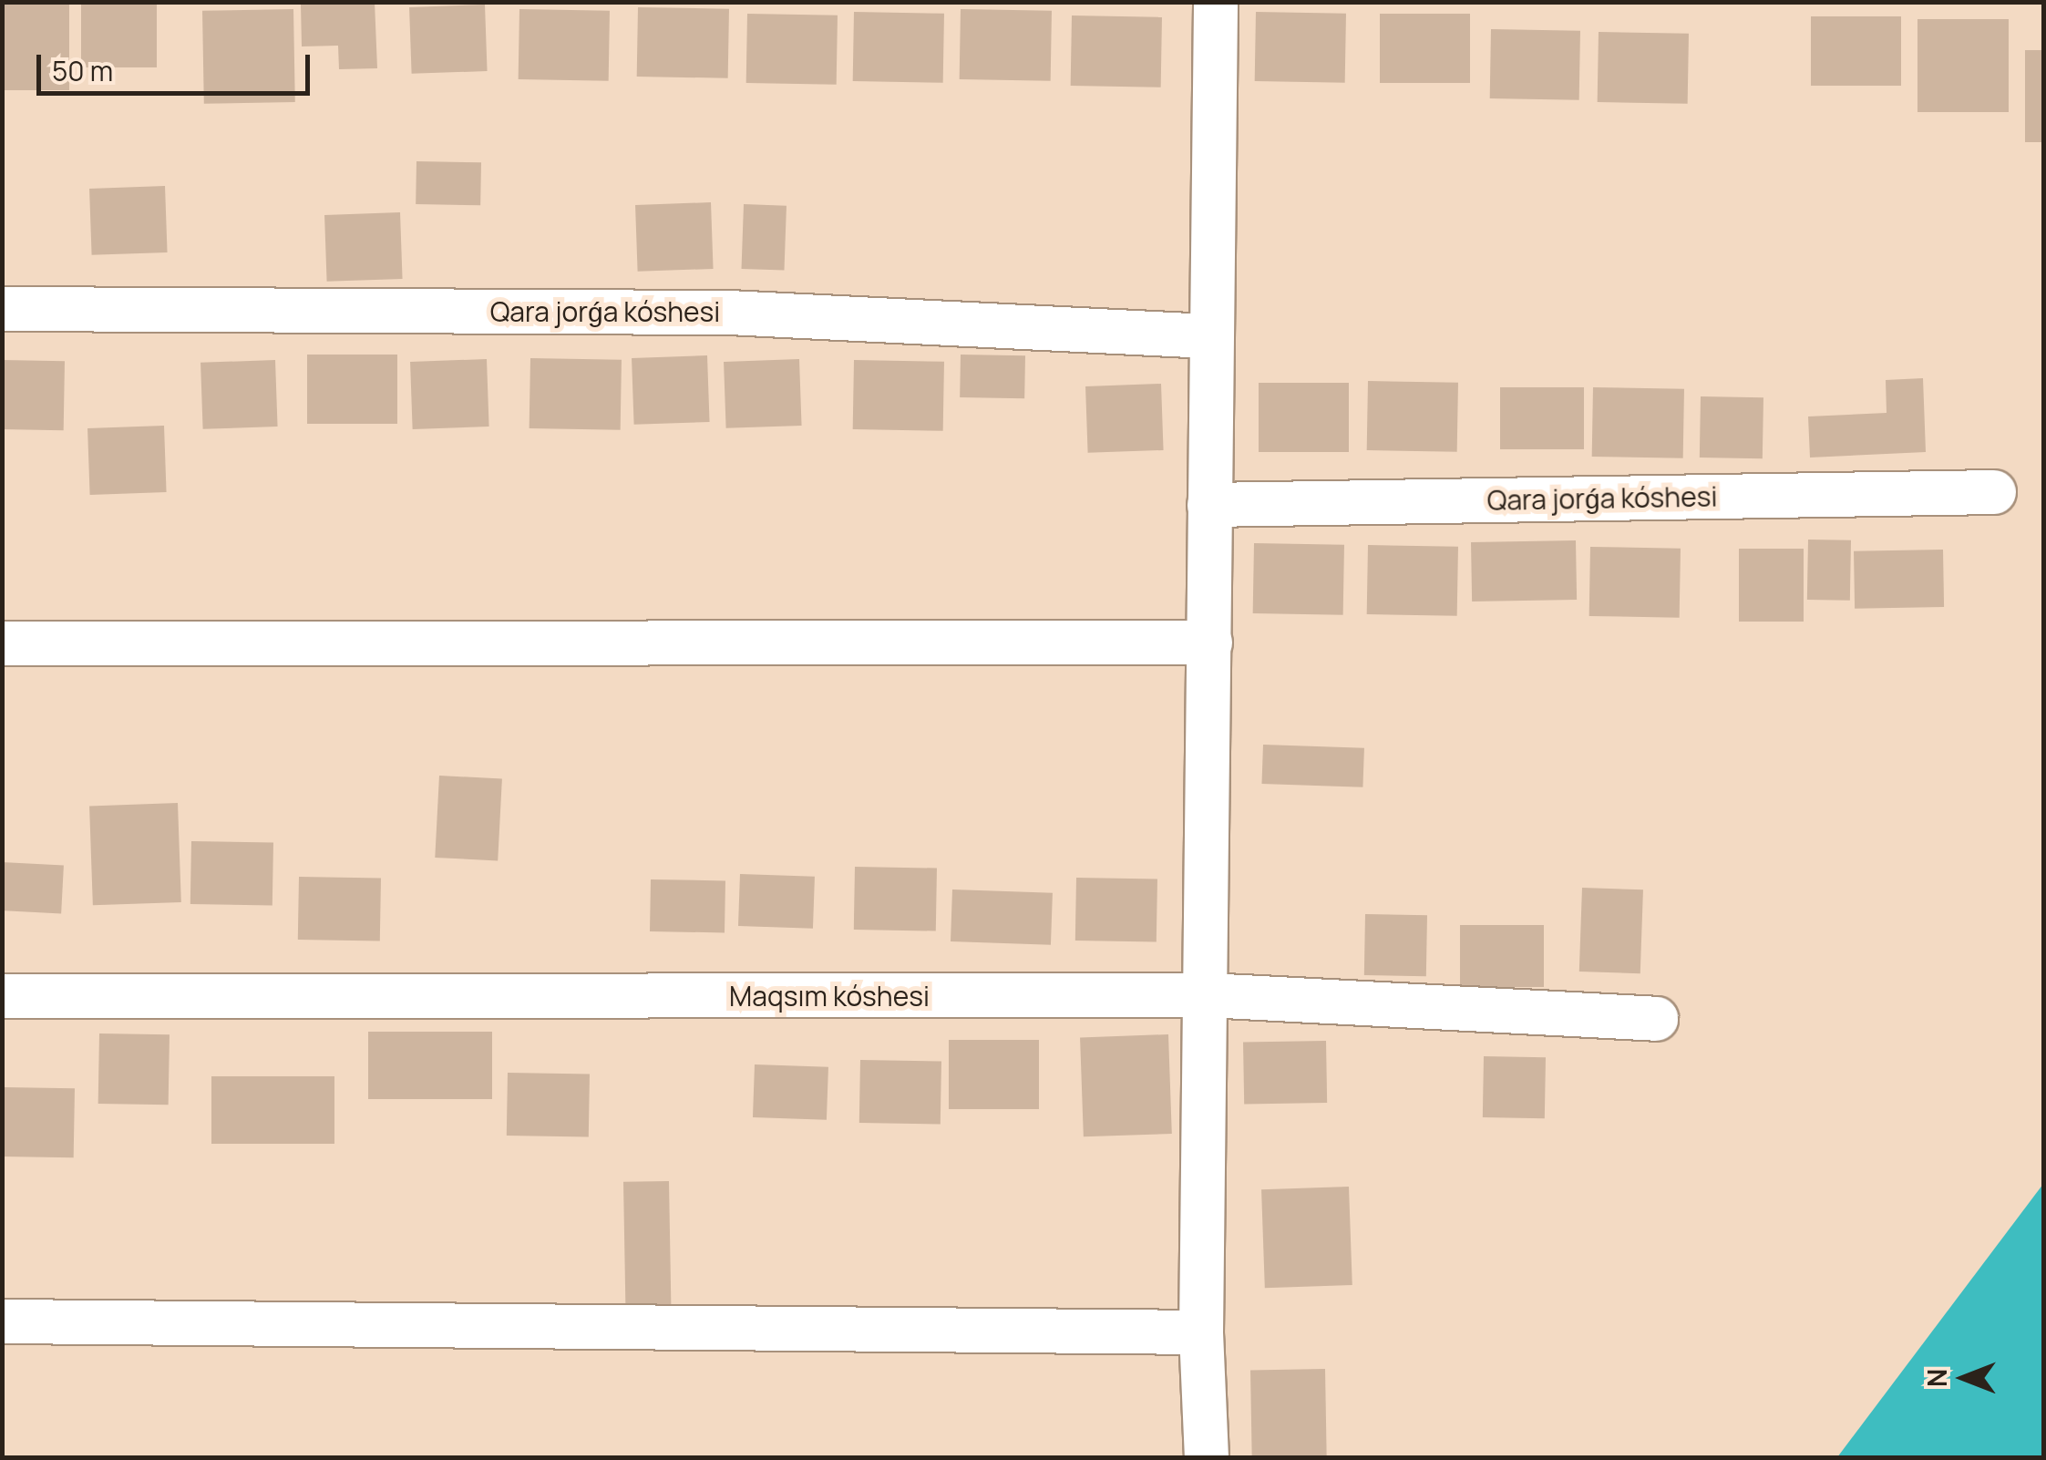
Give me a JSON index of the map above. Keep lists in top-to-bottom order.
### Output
{
  "streets": {
    "street": ["Qara jorǵa kóshesi", "Maqsım kóshesi"]
  },
  "scale_bar": "50 m",
  "north": "left"
}
